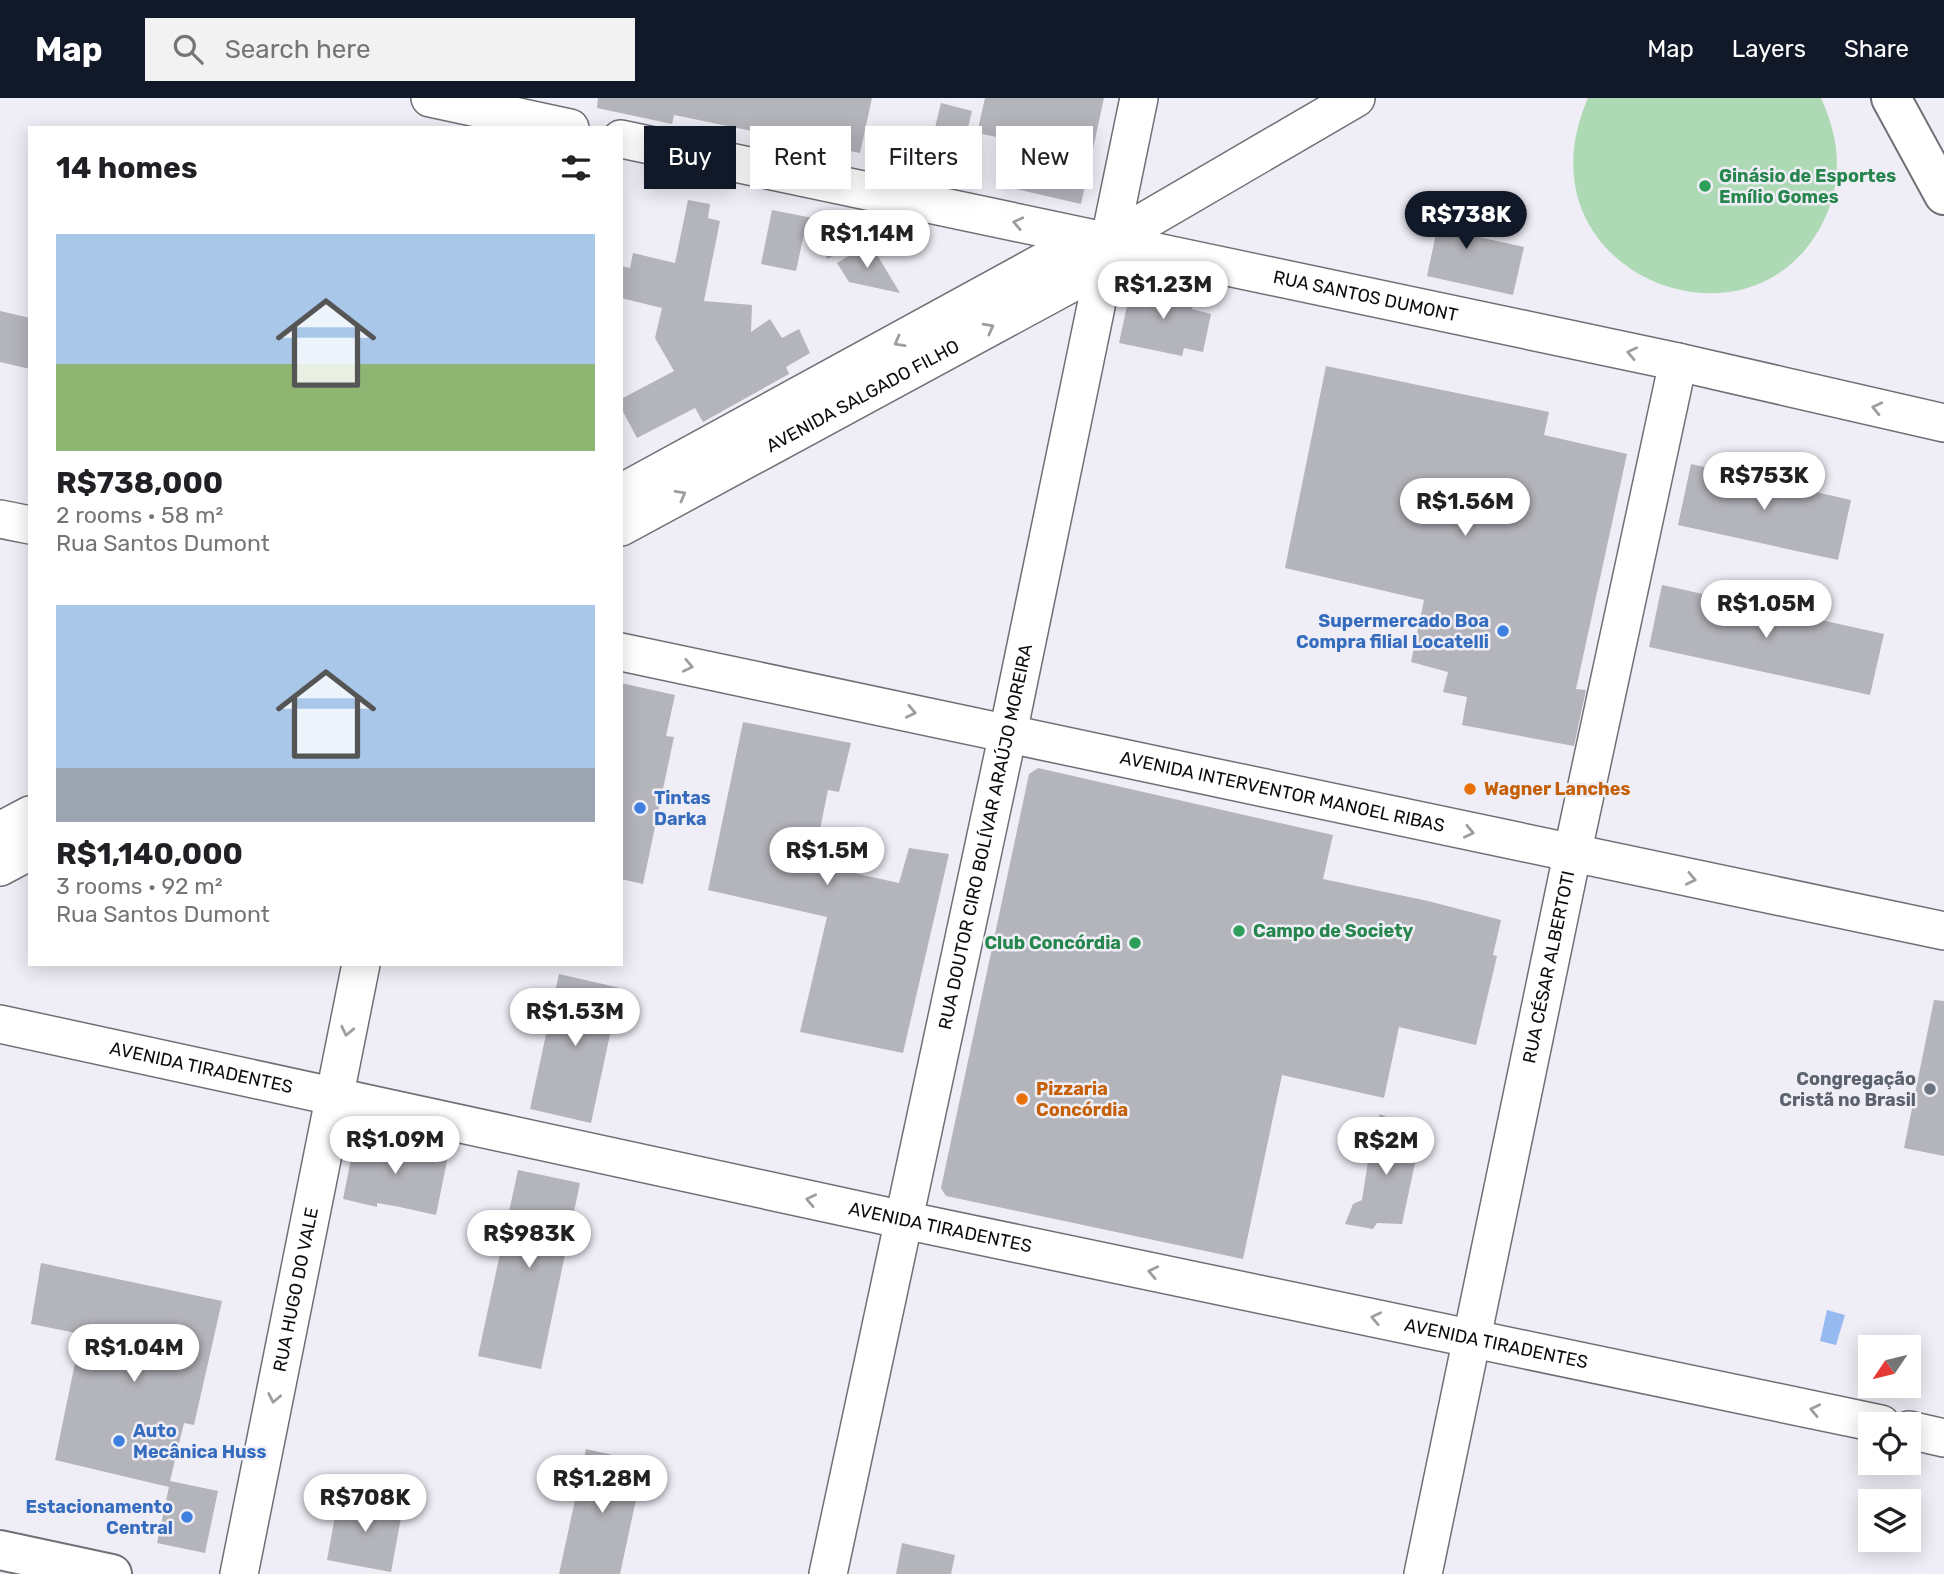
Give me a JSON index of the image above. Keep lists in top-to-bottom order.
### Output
{
  "streets": {
    "street": [
      "RUA SANTOS DUMONT",
      "AVENIDA SALGADO FILHO",
      "AVENIDA INTERVENTOR MANOEL RIBAS",
      "RUA DOUTOR CIRO BOLÍVAR ARAÚJO MOREIRA",
      "RUA CÉSAR ALBERTOTI",
      "AVENIDA TIRADENTES",
      "RUA HUGO DO VALE"
    ]
  },
  "crossings": [
    ["RUA SANTOS DUMONT", "AVENIDA SALGADO FILHO"],
    ["RUA SANTOS DUMONT", "RUA DOUTOR CIRO BOLÍVAR ARAÚJO MOREIRA"],
    ["RUA SANTOS DUMONT", "RUA CÉSAR ALBERTOTI"],
    ["AVENIDA SALGADO FILHO", "RUA DOUTOR CIRO BOLÍVAR ARAÚJO MOREIRA"],
    ["AVENIDA INTERVENTOR MANOEL RIBAS", "RUA DOUTOR CIRO BOLÍVAR ARAÚJO MOREIRA"],
    ["AVENIDA INTERVENTOR MANOEL RIBAS", "RUA CÉSAR ALBERTOTI"],
    ["RUA DOUTOR CIRO BOLÍVAR ARAÚJO MOREIRA", "AVENIDA TIRADENTES"],
    ["RUA CÉSAR ALBERTOTI", "AVENIDA TIRADENTES"],
    ["AVENIDA TIRADENTES", "RUA HUGO DO VALE"]
  ],
  "one_way": [
    "RUA SANTOS DUMONT",
    "AVENIDA INTERVENTOR MANOEL RIBAS",
    "AVENIDA TIRADENTES",
    "RUA HUGO DO VALE"
  ],
  "places": [
    "Ginásio de Esportes Emílio Gomes",
    "Supermercado Boa Compra filial Locatelli",
    "Wagner Lanches",
    "Tintas Darka",
    "Campo de Society",
    "Club Concórdia",
    "Congregação Cristã no Brasil",
    "Pizzaria Concórdia",
    "Auto Mecânica Huss",
    "Estacionamento Central"
  ],
  "north": "bottom left",
  "page": {
    "header": "Map",
    "search": "Search here",
    "nav": ["Map", "Layers", "Share"],
    "chip": [
      "Buy",
      "Rent",
      "Filters",
      "New"
    ],
    "heading": "14 homes",
    "price": [
      "R$738K",
      "R$1.14M",
      "R$1.23M",
      "R$753K",
      "R$1.56M",
      "R$1.05M",
      "R$1.5M",
      "R$1.53M",
      "R$1.09M",
      "R$2M",
      "R$983K",
      "R$1.04M",
      "R$1.28M",
      "R$708K"
    ],
    "list": [
      {
        "name": "R$738,000",
        "note": "2 rooms · 58 m² · Rua Santos Dumont"
      },
      {
        "name": "R$1,140,000",
        "note": "3 rooms · 92 m² · Rua Santos Dumont"
      }
    ]
  }
}
